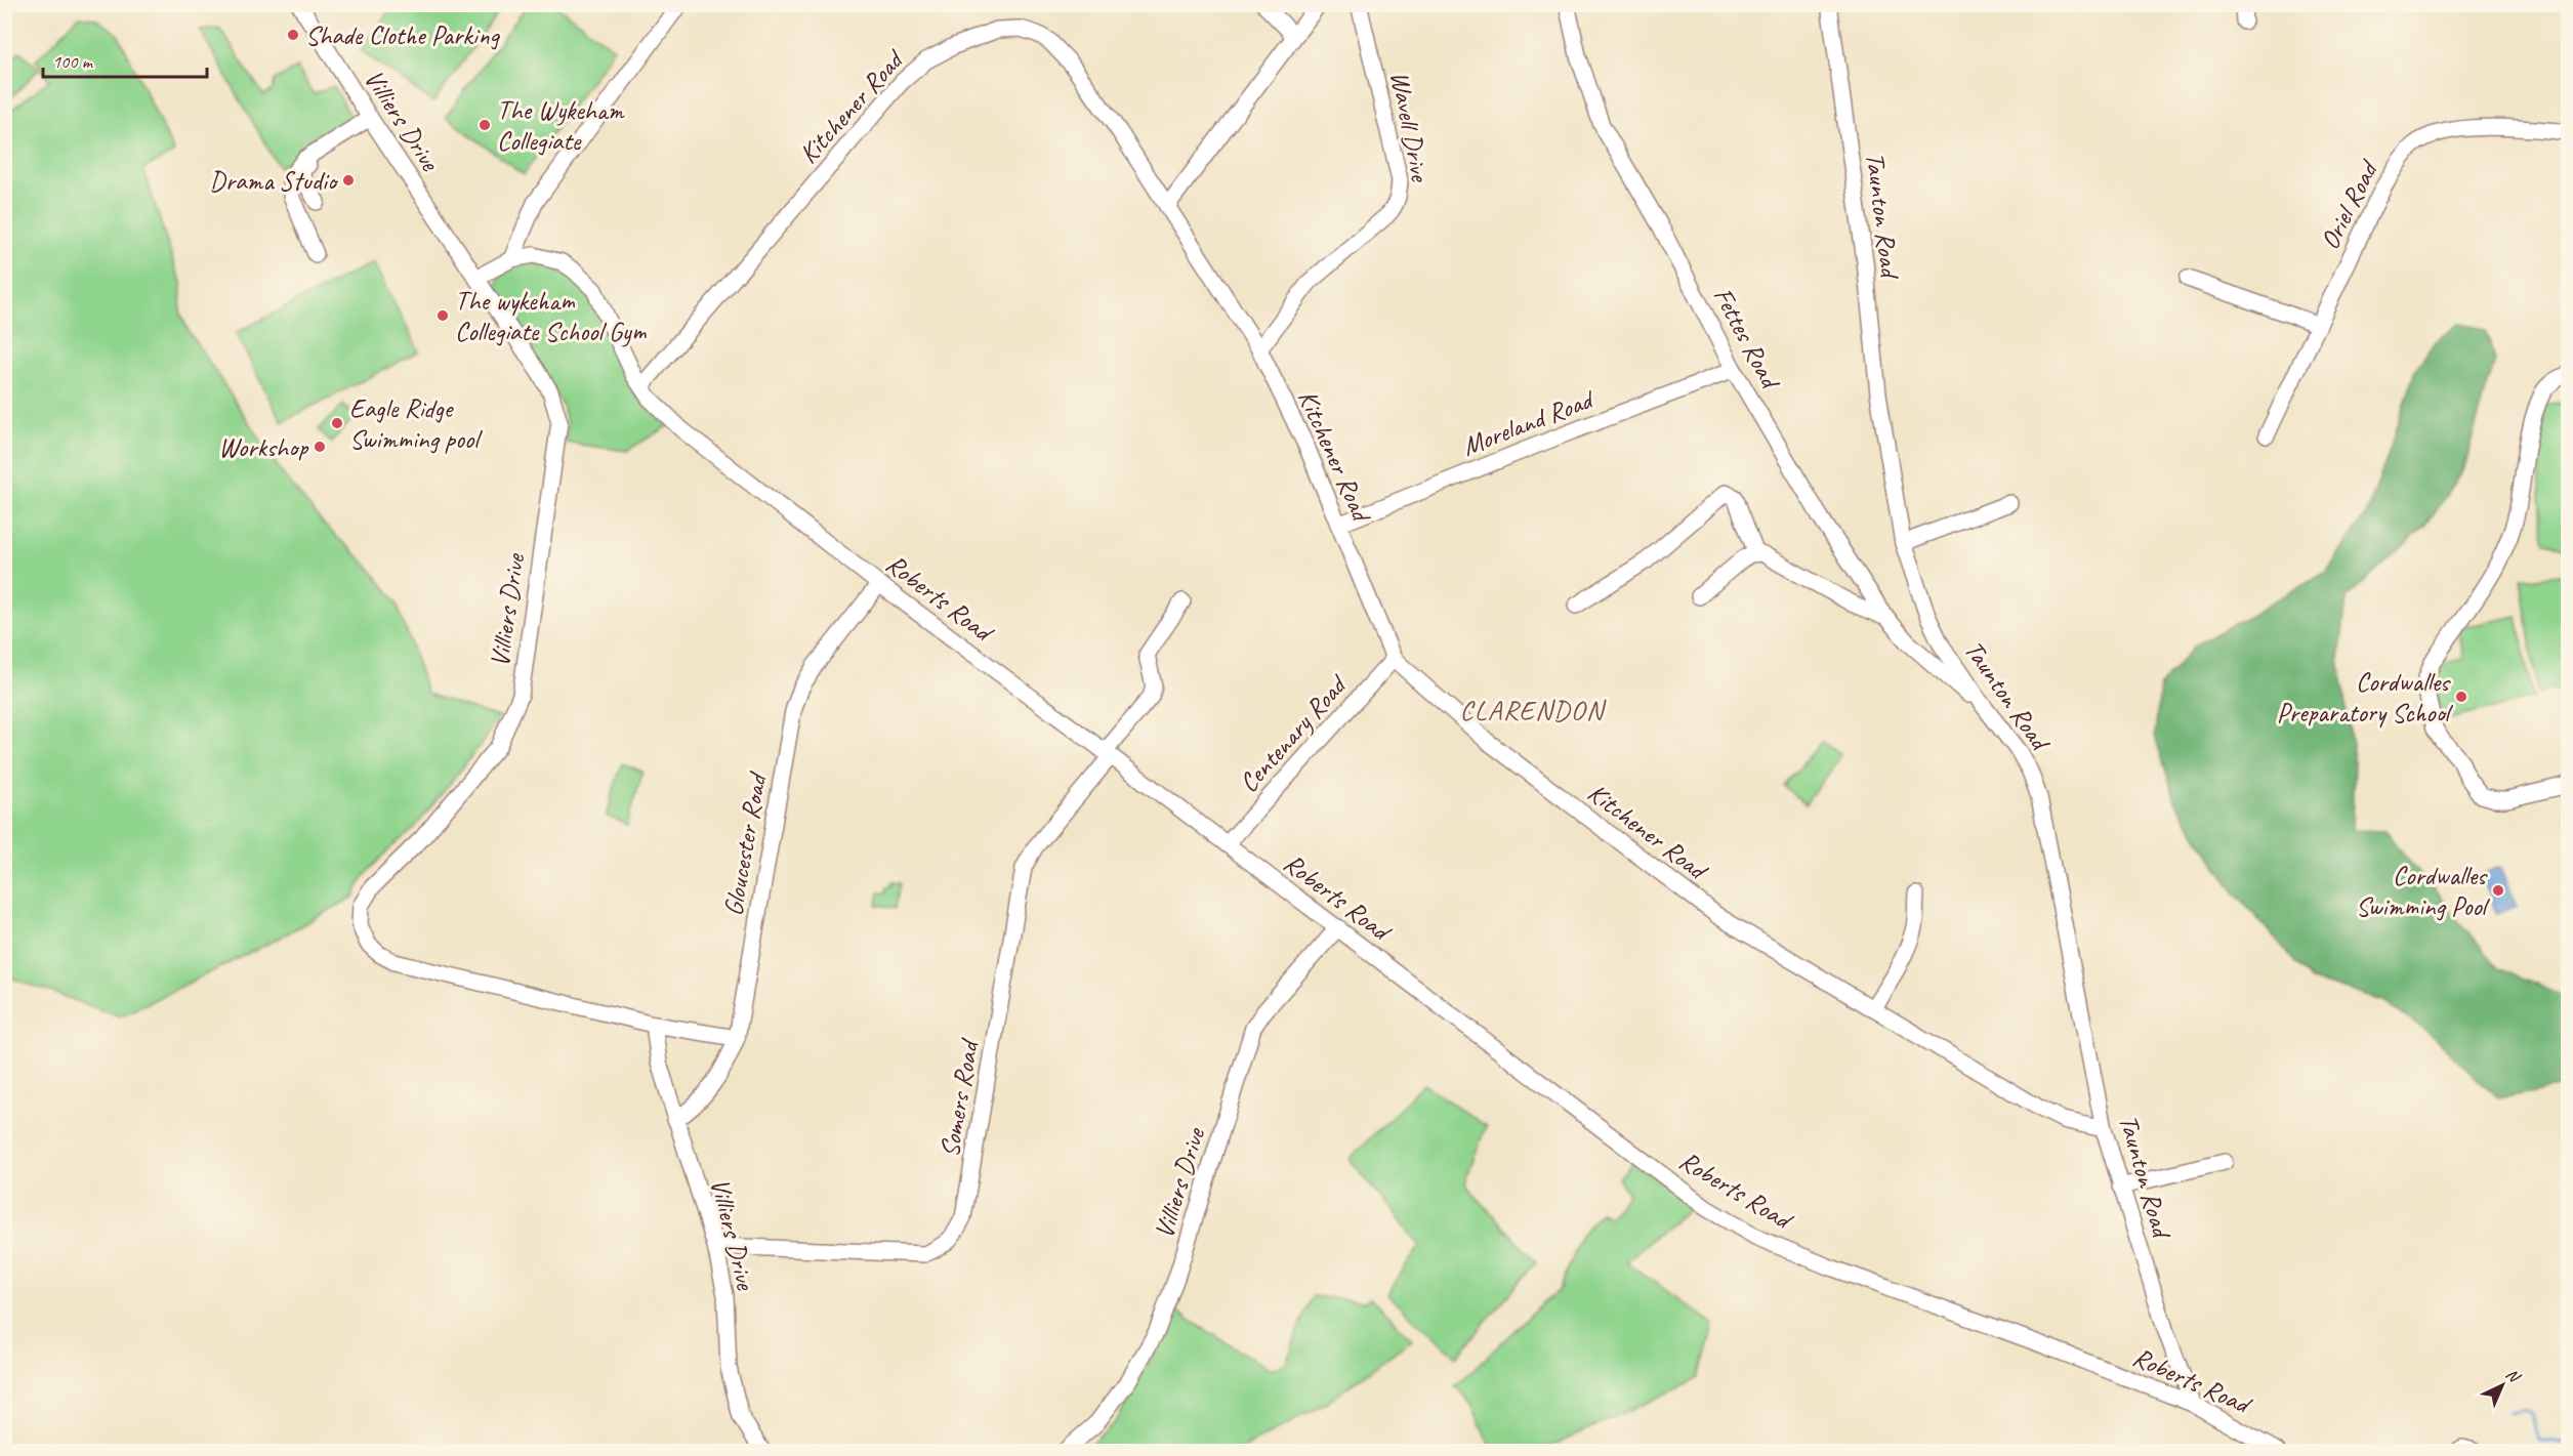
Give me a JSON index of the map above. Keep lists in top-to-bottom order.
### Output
{
  "streets": {
    "street": [
      "Kitchener Road",
      "Villiers Drive",
      "Wavell Drive",
      "Oriel Road",
      "Taunton Road",
      "Fettes Road",
      "Moreland Road",
      "Roberts Road",
      "Centenary Road",
      "Gloucester Road",
      "Somers Road"
    ]
  },
  "crossings": [
    ["Kitchener Road", "Wavell Drive"],
    ["Kitchener Road", "Taunton Road"],
    ["Kitchener Road", "Moreland Road"],
    ["Kitchener Road", "Roberts Road"],
    ["Kitchener Road", "Centenary Road"],
    ["Villiers Drive", "Roberts Road"],
    ["Villiers Drive", "Gloucester Road"],
    ["Villiers Drive", "Somers Road"],
    ["Taunton Road", "Fettes Road"],
    ["Taunton Road", "Roberts Road"],
    ["Fettes Road", "Moreland Road"],
    ["Roberts Road", "Centenary Road"],
    ["Roberts Road", "Gloucester Road"],
    ["Roberts Road", "Somers Road"]
  ],
  "districts": ["CLARENDON"],
  "places": [
    "Shade Clothe Parking",
    "The Wykeham Collegiate",
    "Drama Studio",
    "The wykeham Collegiate School Gym",
    "Eagle Ridge Swimming pool",
    "Workshop",
    "Cordwalles Preparatory School",
    "Cordwalles Swimming Pool"
  ],
  "scale_bar": "100 m",
  "north": "top right"
}
